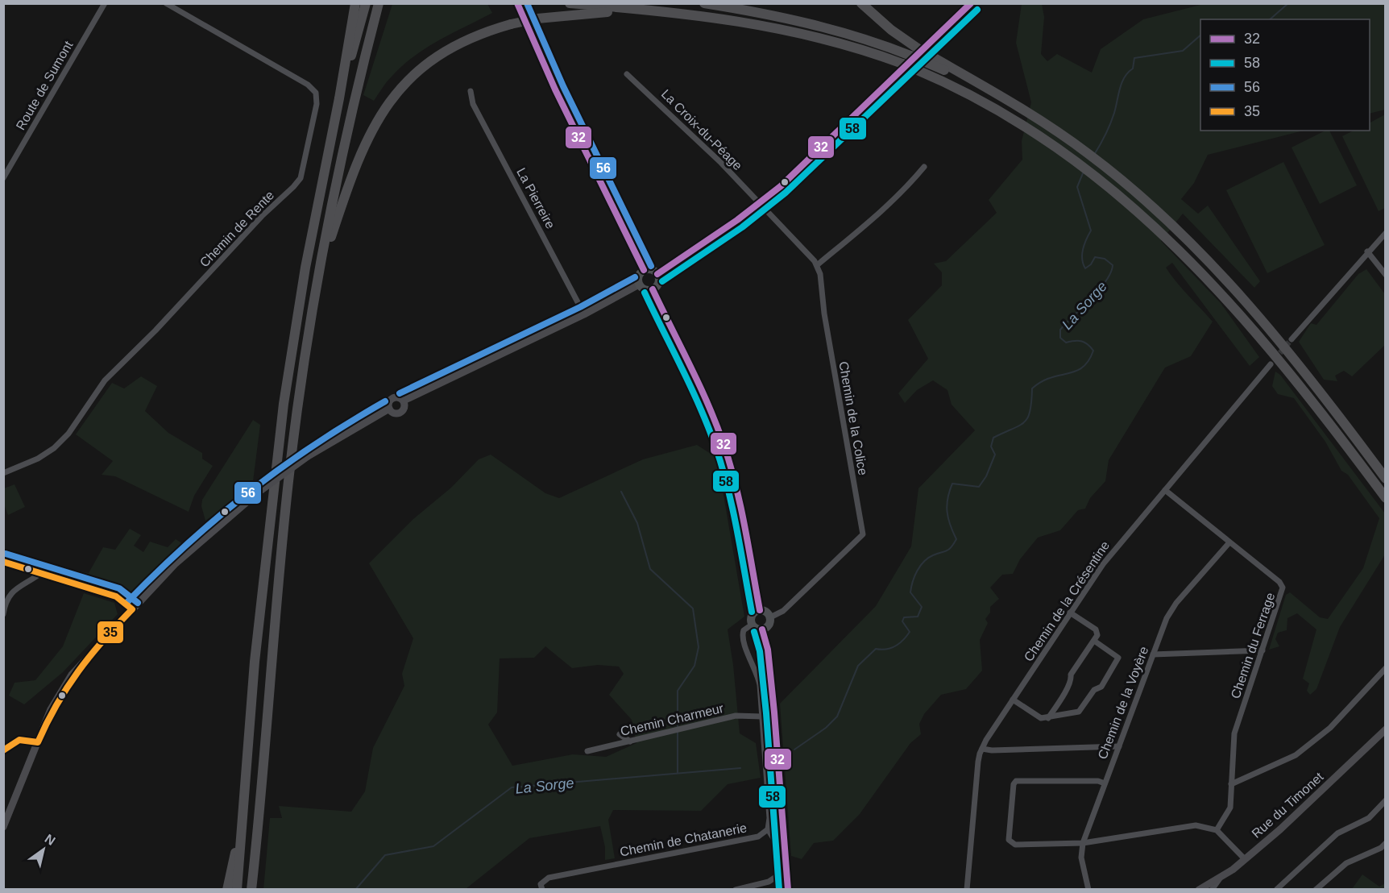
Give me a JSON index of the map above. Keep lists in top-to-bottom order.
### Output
{
  "streets": {
    "main road": ["Rue du Timonet"],
    "street": [
      "Route de Sumont",
      "La Croix-du-Péage",
      "La Pierreire",
      "Chemin de Rente",
      "Chemin de la Colice",
      "Chemin de la Crésentine",
      "Chemin du Ferrage",
      "Chemin de la Voyère",
      "Chemin Charmeur",
      "Chemin de Chatanerie"
    ]
  },
  "crossings": [
    ["Chemin de la Crésentine", "Chemin du Ferrage"],
    ["Chemin du Ferrage", "Chemin de la Voyère"]
  ],
  "water": ["La Sorge"],
  "lines": [
    "transit line 32",
    "transit line 56",
    "transit line 58",
    "transit line 35"
  ],
  "legend": [
    "32",
    "58",
    "56",
    "35"
  ],
  "north": "top right"
}
